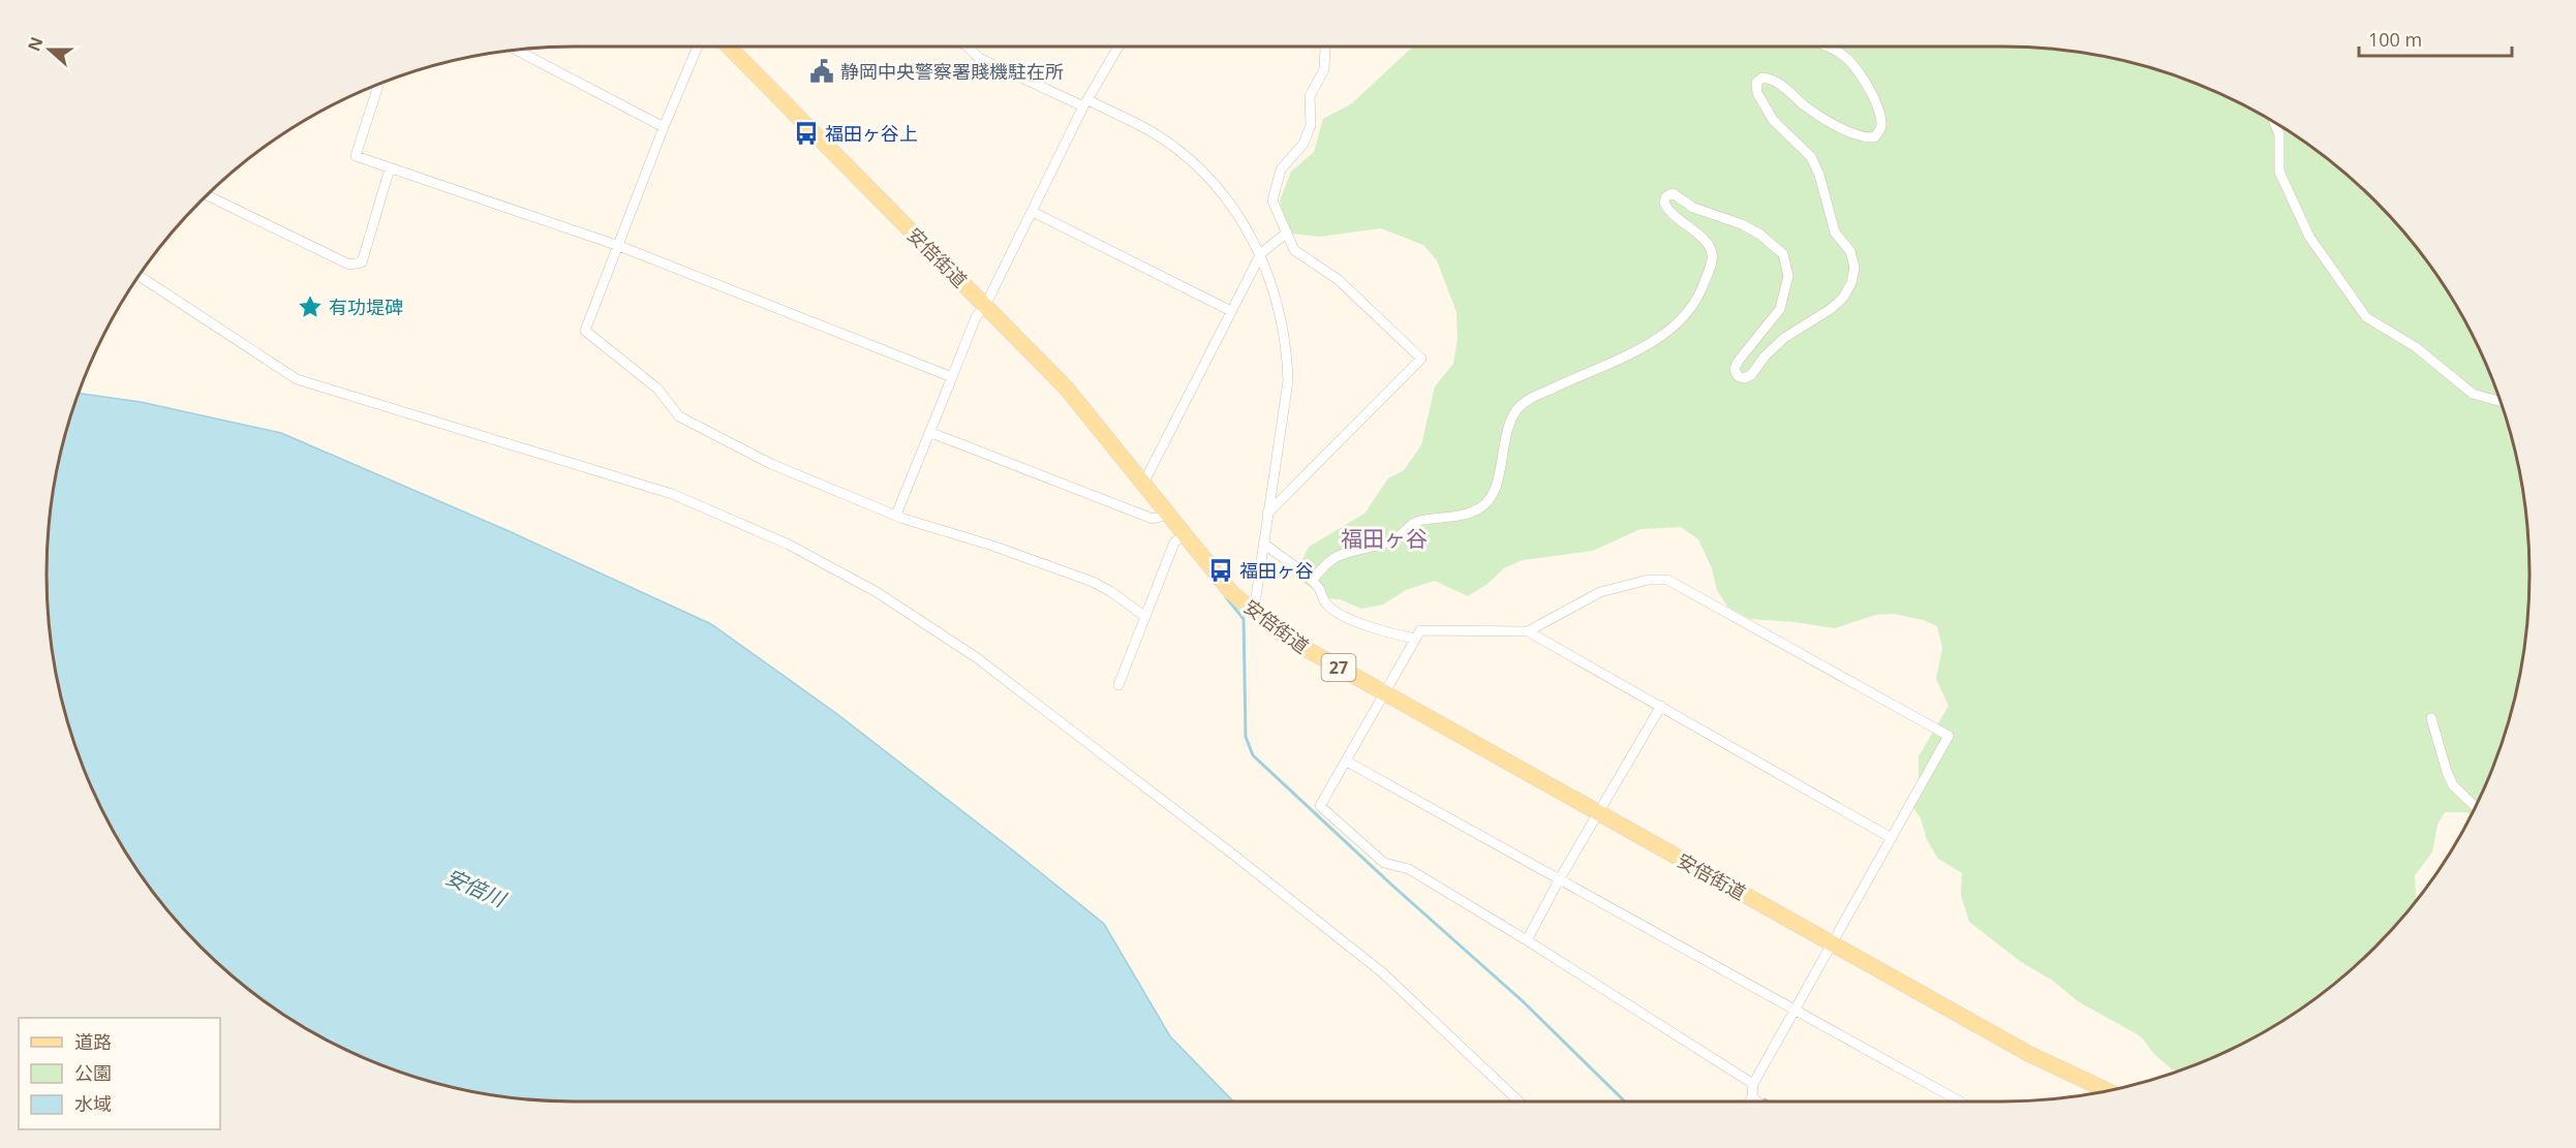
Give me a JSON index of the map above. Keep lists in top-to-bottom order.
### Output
{
  "streets": {
    "main road": ["安倍街道", "27"]
  },
  "districts": ["福田ヶ谷"],
  "water": ["安倍川"],
  "places": {
    "public building": ["静岡中央警察署賤機駐在所"],
    "bus stop": ["福田ヶ谷上", "福田ヶ谷"],
    "place": ["有功堤碑"]
  },
  "legend": ["道路", "公園", "水域"],
  "scale_bar": "100 m",
  "north": "left"
}
